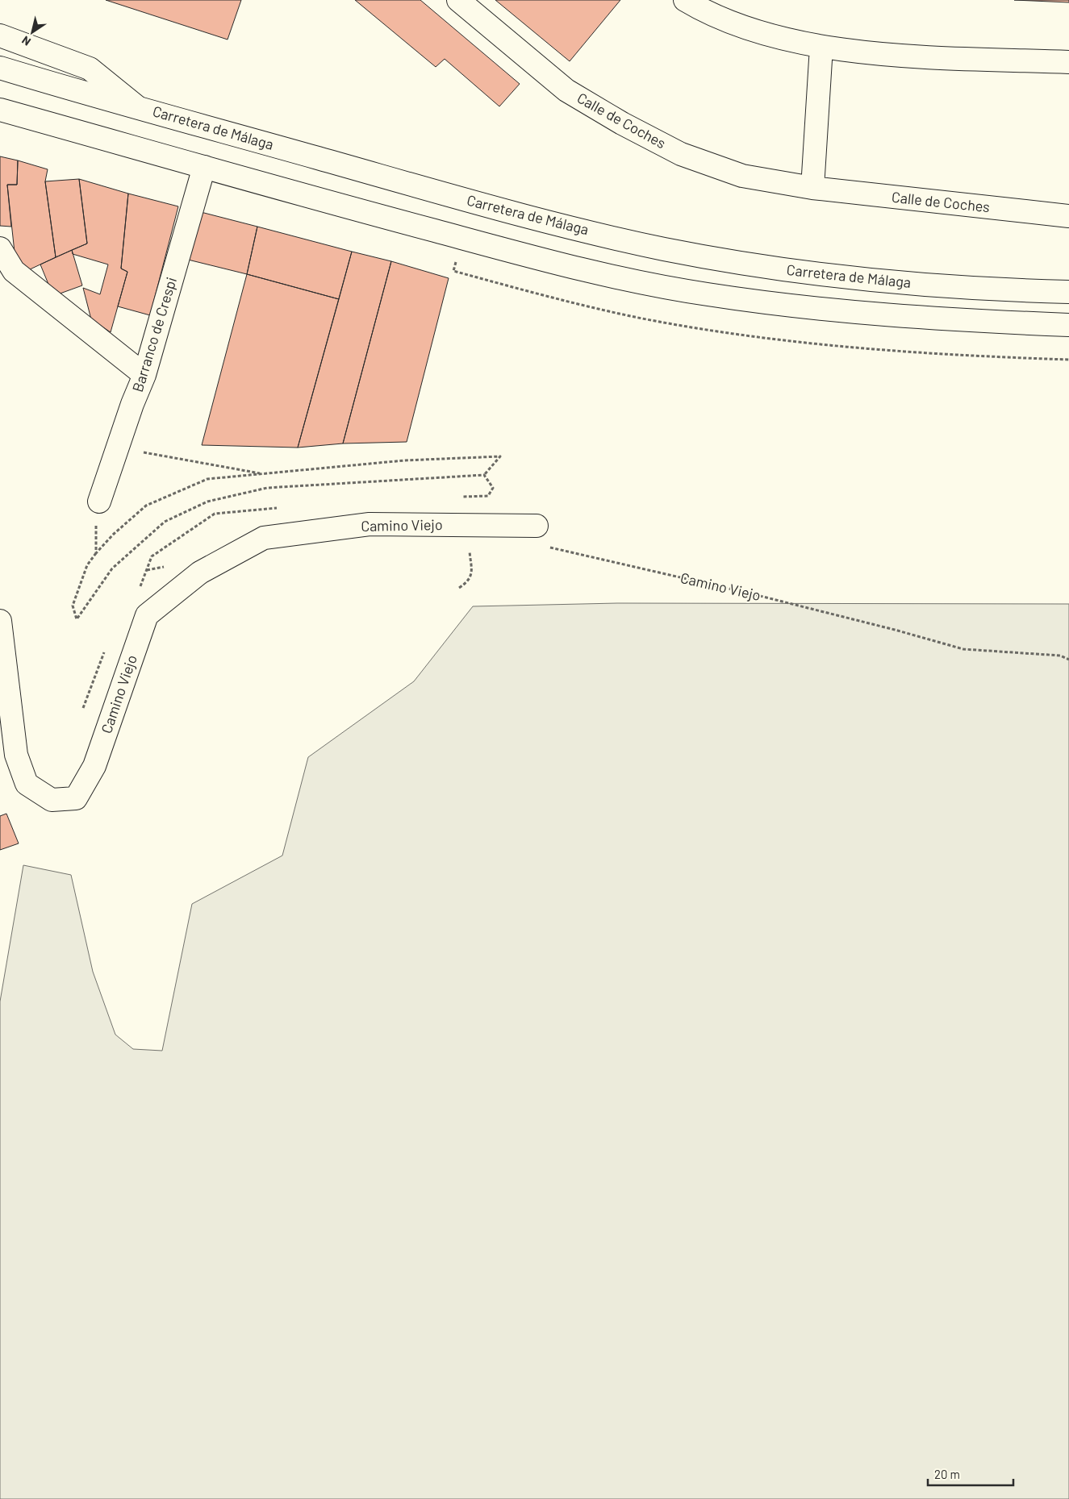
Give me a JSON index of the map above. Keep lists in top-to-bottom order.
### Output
{
  "streets": {
    "main road": [
      "Calle de Coches",
      "Carretera de Málaga",
      "Barranco de Crespi",
      "Camino Viejo"
    ]
  },
  "scale_bar": "20 m",
  "north": "bottom left"
}
